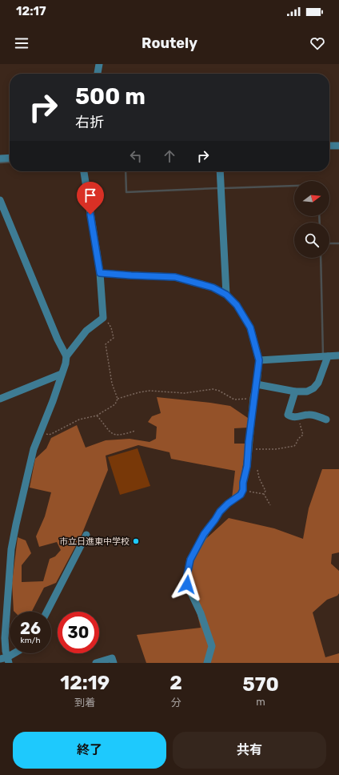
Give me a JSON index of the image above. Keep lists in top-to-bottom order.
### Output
{
  "places": ["市立日進東中学校"],
  "north": "right",
  "page": {
    "status": "12:17",
    "header": "Routely",
    "turn": ["500 m", "右折"],
    "speed": "26 km/h",
    "limit": "30",
    "eta": [
      "12:19",
      "到着",
      "2",
      "分",
      "570",
      "m"
    ],
    "buttons": ["終了", "共有"]
  }
}
